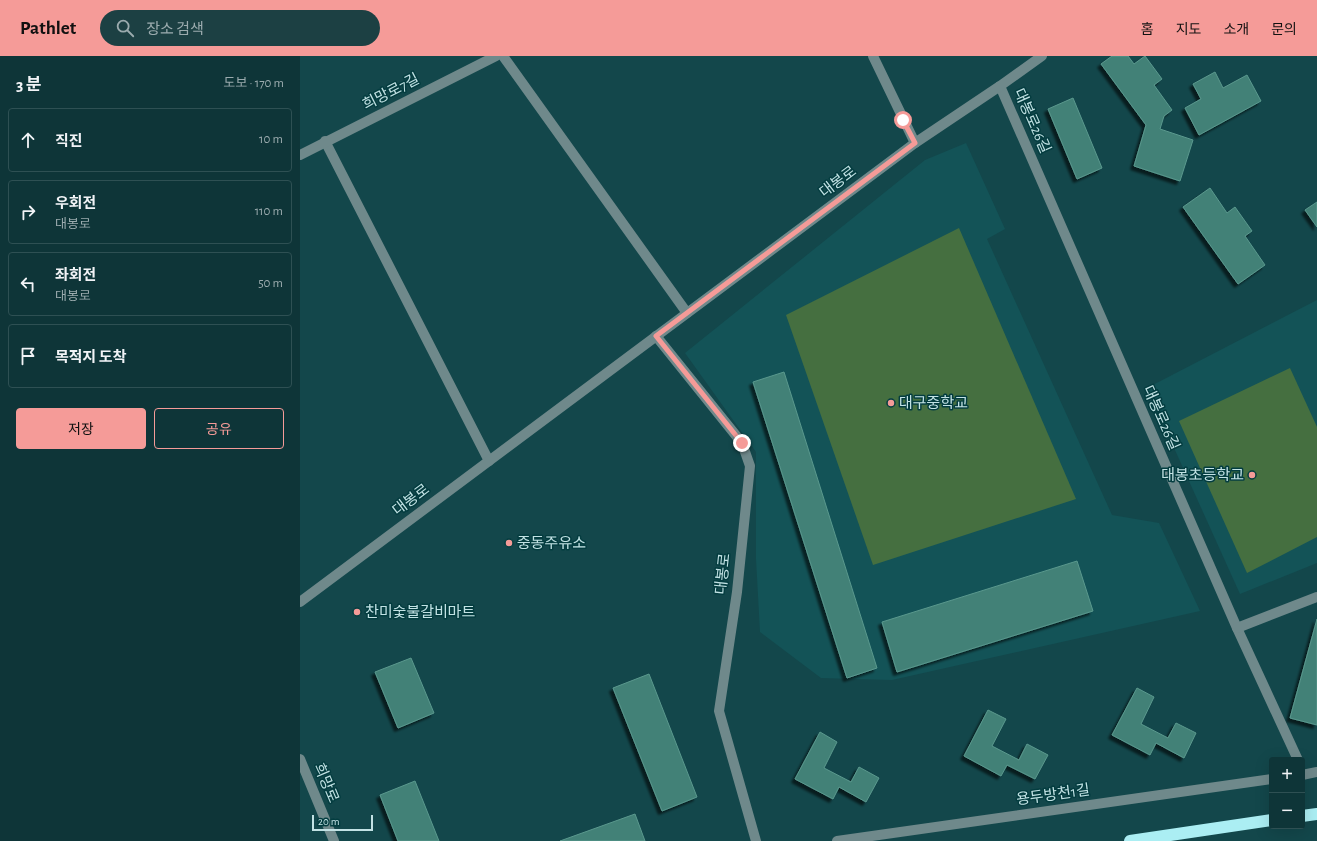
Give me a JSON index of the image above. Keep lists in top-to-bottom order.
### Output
{
  "streets": {
    "street": [
      "희망로7길",
      "대봉로26길",
      "대봉로",
      "희망로",
      "용두방천1길"
    ]
  },
  "crossings": [
    ["대봉로26길", "대봉로"]
  ],
  "places": [
    "대구중학교",
    "대봉초등학교",
    "중동주유소",
    "찬미숯불갈비마트"
  ],
  "scale_bar": "20 m",
  "page": {
    "header": "Pathlet",
    "search": "장소 검색",
    "nav": [
      "홈",
      "지도",
      "소개",
      "문의"
    ],
    "heading": ["3 분", "도보 · 170 m"],
    "list": [
      ["직진", "10 m"],
      ["우회전", "대봉로", "110 m"],
      ["좌회전", "대봉로", "50 m"],
      "목적지 도착"
    ],
    "buttons": ["저장", "공유"],
    "map_buttons": ["+", "−"],
    "scale": "20 m"
  }
}
